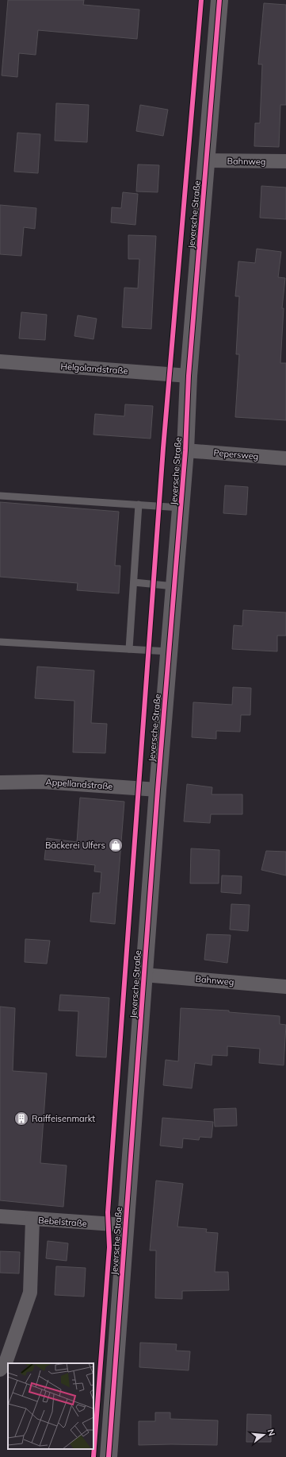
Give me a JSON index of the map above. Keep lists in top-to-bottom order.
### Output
{
  "streets": {
    "street": [
      "Bahnweg",
      "Jeversche Straße",
      "Helgolandstraße",
      "Pepersweg",
      "Appellandstraße",
      "Bebelstraße"
    ]
  },
  "crossings": [
    ["Bahnweg", "Jeversche Straße"],
    ["Jeversche Straße", "Helgolandstraße"],
    ["Jeversche Straße", "Pepersweg"],
    ["Jeversche Straße", "Appellandstraße"],
    ["Jeversche Straße", "Bebelstraße"]
  ],
  "places": {
    "shop": ["Bäckerei Ulfers"],
    "building": ["Raiffeisenmarkt"]
  },
  "north": "right"
}
